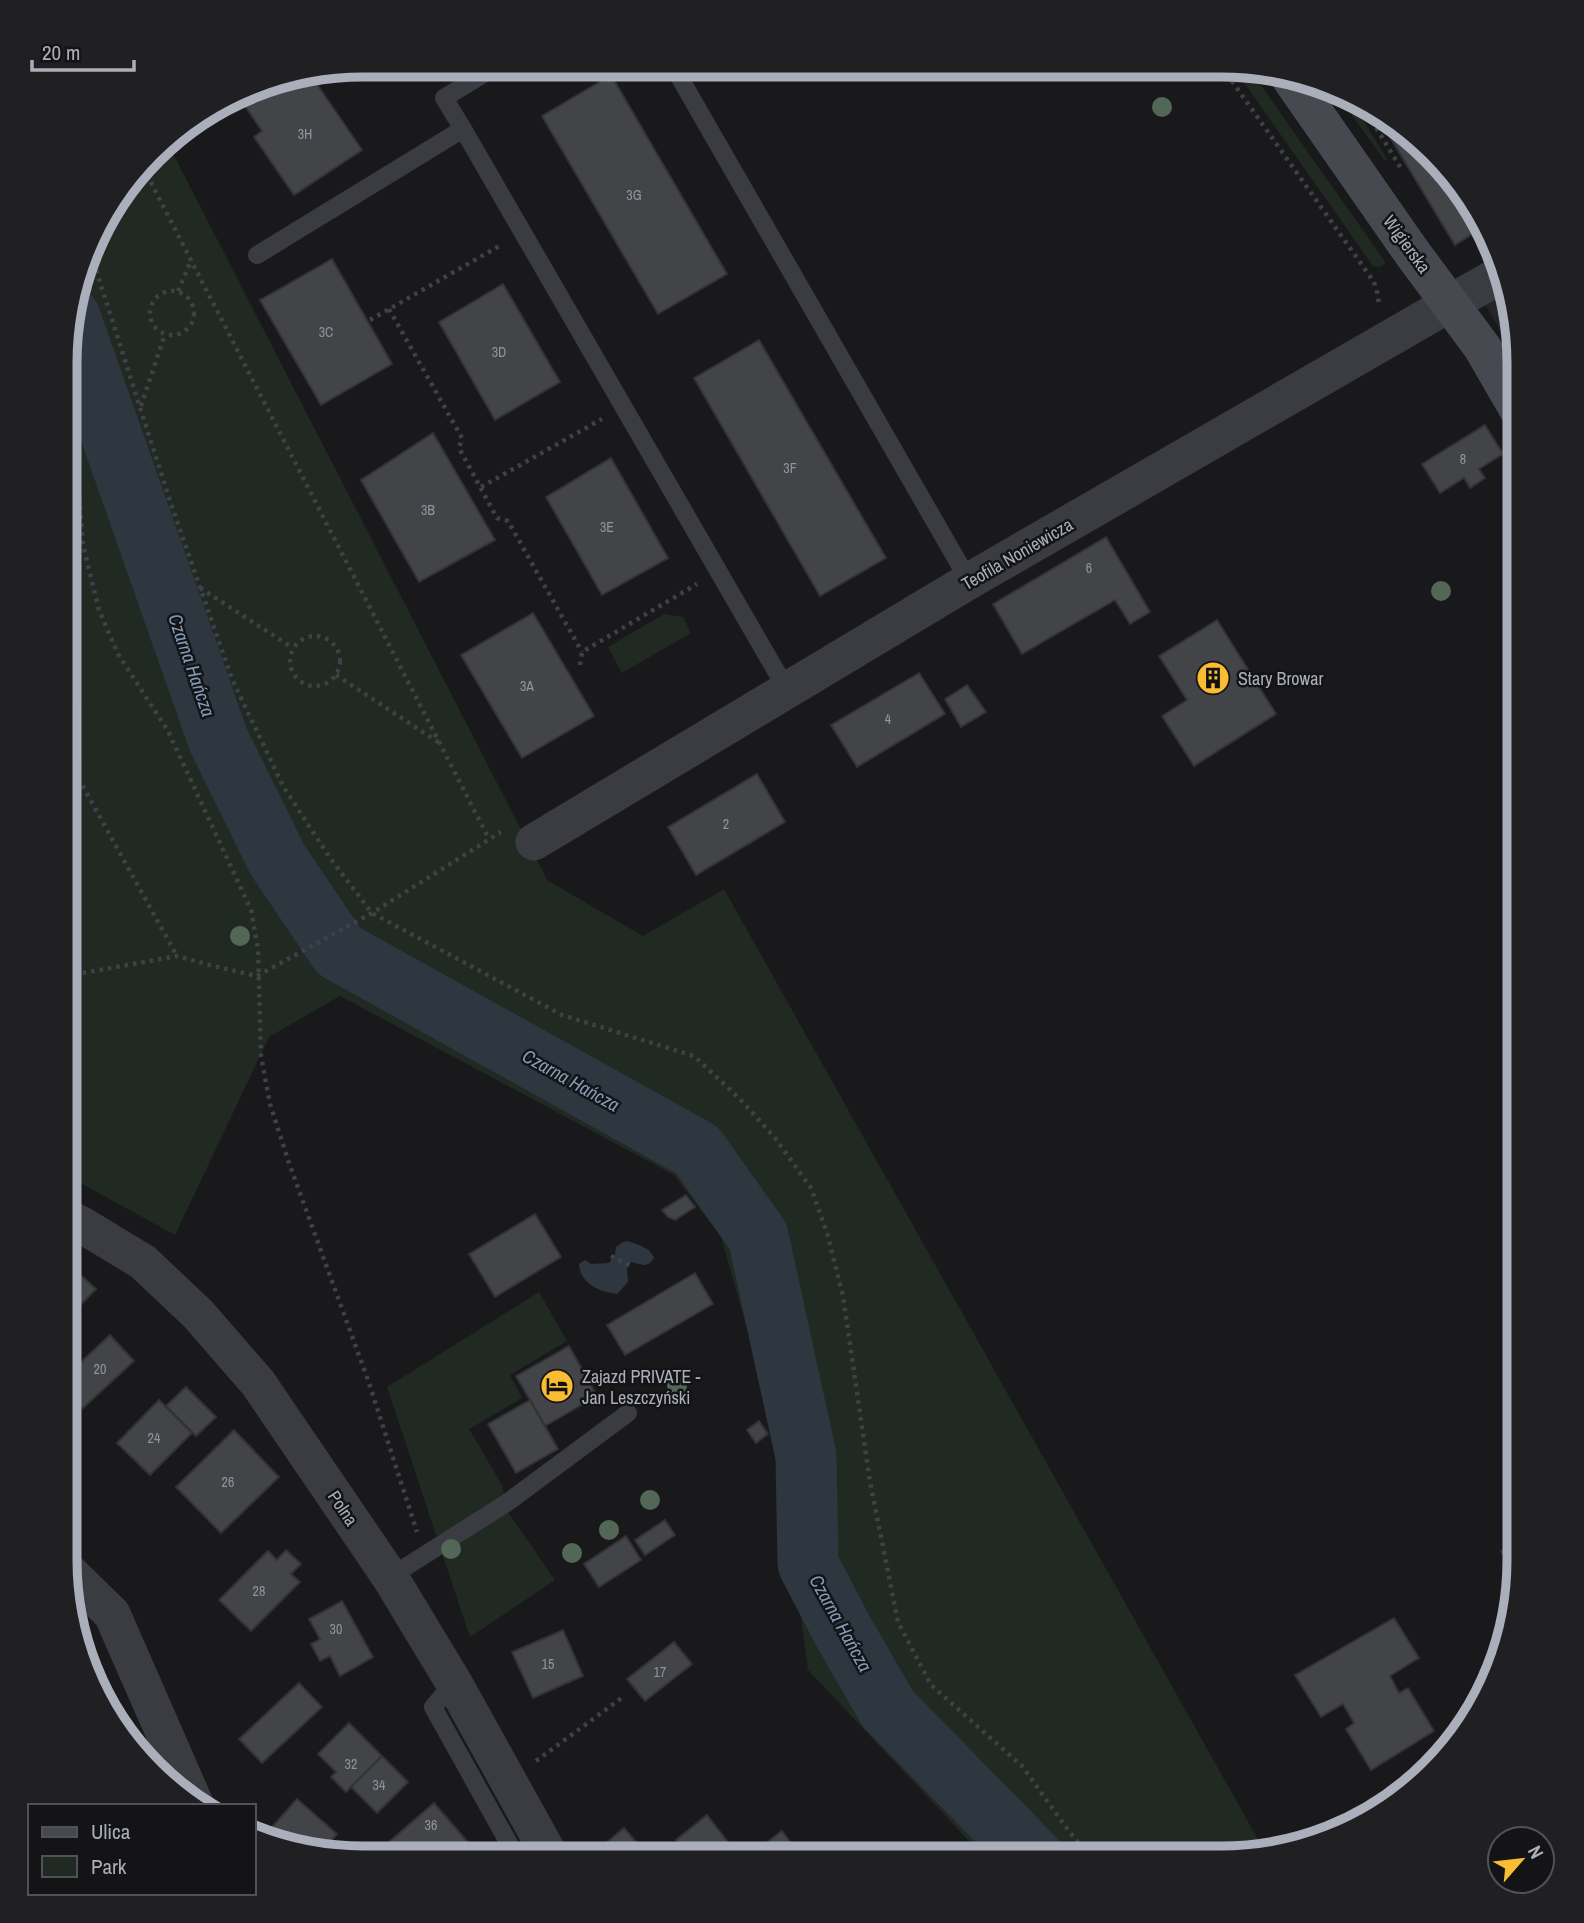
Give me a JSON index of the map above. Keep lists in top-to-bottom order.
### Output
{
  "streets": {
    "main road": ["Wigierska"],
    "street": ["Teofila Noniewicza", "Polna"]
  },
  "crossings": [
    ["Wigierska", "Teofila Noniewicza"]
  ],
  "water": ["Czarna Hańcza"],
  "places": {
    "building": ["Stary Browar"],
    "hotel": ["Zajazd PRIVATE - Jan Leszczyński"]
  },
  "house_numbers": [
    "3H",
    "3G",
    "3C",
    "3D",
    "8",
    "3F",
    "3B",
    "3E",
    "6",
    "3A",
    "4",
    "2",
    "20",
    "24",
    "26",
    "28",
    "30",
    "15",
    "17",
    "32",
    "34",
    "36"
  ],
  "legend": ["Ulica", "Park"],
  "scale_bar": "20 m",
  "north": "top right"
}
